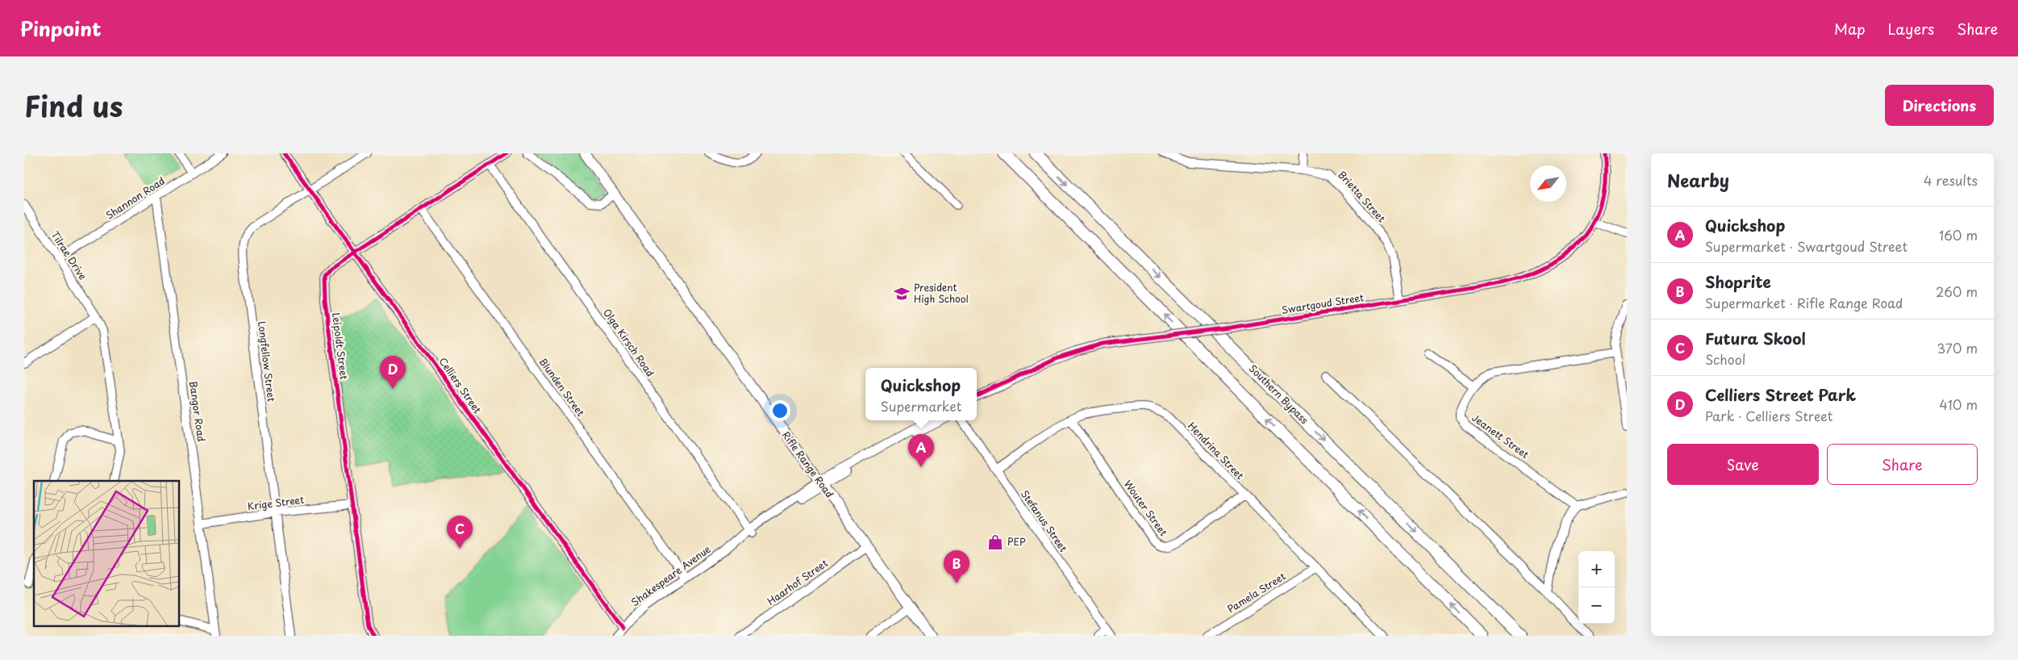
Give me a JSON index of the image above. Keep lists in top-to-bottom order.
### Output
{
  "streets": {
    "highway": ["Southern Bypass"],
    "main road": ["Rifle Range Road"],
    "street": [
      "Brietta Street",
      "Shannon Road",
      "Tilrae Drive",
      "Swartgoud Street",
      "Olga Kirsch Road",
      "Leipoldt Street",
      "Longfellow Street",
      "Celliers Street",
      "Blunden Street",
      "Bangor Road",
      "Jeanett Street",
      "Hendrina Street",
      "Krige Street",
      "Wouter Street",
      "Stefanus Street",
      "Shakespeare Avenue",
      "Haarhof Street",
      "Pamela Street"
    ]
  },
  "crossings": [
    ["Brietta Street", "Swartgoud Street"],
    ["Shannon Road", "Tilrae Drive"],
    ["Shannon Road", "Bangor Road"],
    ["Olga Kirsch Road", "Leipoldt Street"],
    ["Olga Kirsch Road", "Shakespeare Avenue"],
    ["Leipoldt Street", "Celliers Street"],
    ["Leipoldt Street", "Blunden Street"],
    ["Leipoldt Street", "Krige Street"],
    ["Longfellow Street", "Celliers Street"],
    ["Longfellow Street", "Krige Street"],
    ["Celliers Street", "Shakespeare Avenue"],
    ["Blunden Street", "Shakespeare Avenue"],
    ["Bangor Road", "Krige Street"],
    ["Hendrina Street", "Wouter Street"],
    ["Hendrina Street", "Stefanus Street"],
    ["Hendrina Street", "Pamela Street"],
    ["Rifle Range Road", "Shakespeare Avenue"],
    ["Rifle Range Road", "Haarhof Street"]
  ],
  "places": {
    "school or university": ["President High School"],
    "shop": ["PEP"]
  },
  "north": "bottom left",
  "page": {
    "header": "Pinpoint",
    "nav": ["Map", "Layers", "Share"],
    "title": "Find us",
    "buttons": [
      "Directions",
      ["Save", "Share"]
    ],
    "heading": ["Nearby", "4 results"],
    "list": [
      {
        "mark": "A",
        "name": "Quickshop",
        "note": "Supermarket · Swartgoud Street",
        "value": "160 m"
      },
      {
        "mark": "B",
        "name": "Shoprite",
        "note": "Supermarket · Rifle Range Road",
        "value": "260 m"
      },
      {
        "mark": "C",
        "name": "Futura Skool",
        "note": "School",
        "value": "370 m"
      },
      {
        "mark": "D",
        "name": "Celliers Street Park",
        "note": "Park · Celliers Street",
        "value": "410 m"
      }
    ],
    "pins": [
      "D",
      "A",
      "C",
      "B"
    ],
    "popup": ["Quickshop", "Supermarket"],
    "map_buttons": ["+", "−"]
  }
}
